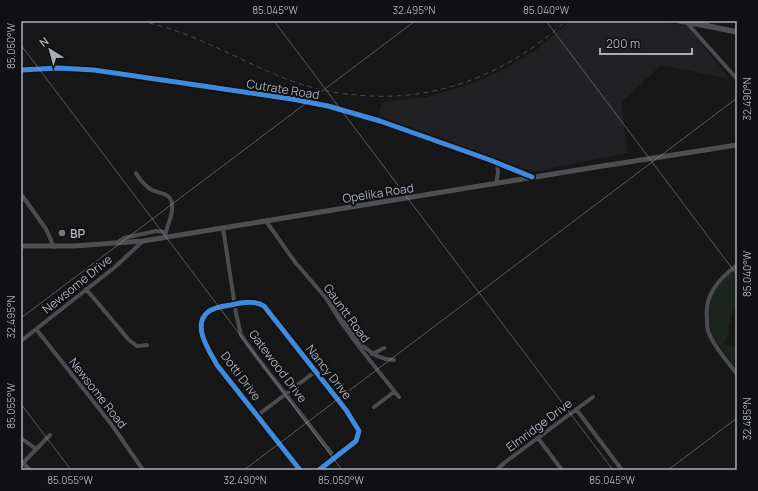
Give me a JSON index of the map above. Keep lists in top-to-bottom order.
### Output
{
  "streets": {
    "main road": ["Opelika Road"],
    "street": [
      "Cutrate Road",
      "Newsome Drive",
      "Gauntt Road",
      "Gatewood Drive",
      "Nancy Drive",
      "Dotti Drive",
      "Newsome Road",
      "Elmridge Drive"
    ]
  },
  "crossings": [
    ["Cutrate Road", "Opelika Road"],
    ["Opelika Road", "Newsome Drive"],
    ["Opelika Road", "Gauntt Road"],
    ["Opelika Road", "Gatewood Drive"],
    ["Newsome Drive", "Newsome Road"],
    ["Gatewood Drive", "Nancy Drive"],
    ["Gatewood Drive", "Dotti Drive"],
    ["Nancy Drive", "Dotti Drive"]
  ],
  "places": ["BP"],
  "scale_bar": "200 m",
  "north": "top left",
  "coordinates": [
    "85.045°W",
    "32.495°N",
    "85.040°W",
    "85.050°W",
    "32.490°N",
    "85.055°W",
    "32.485°N"
  ]
}
